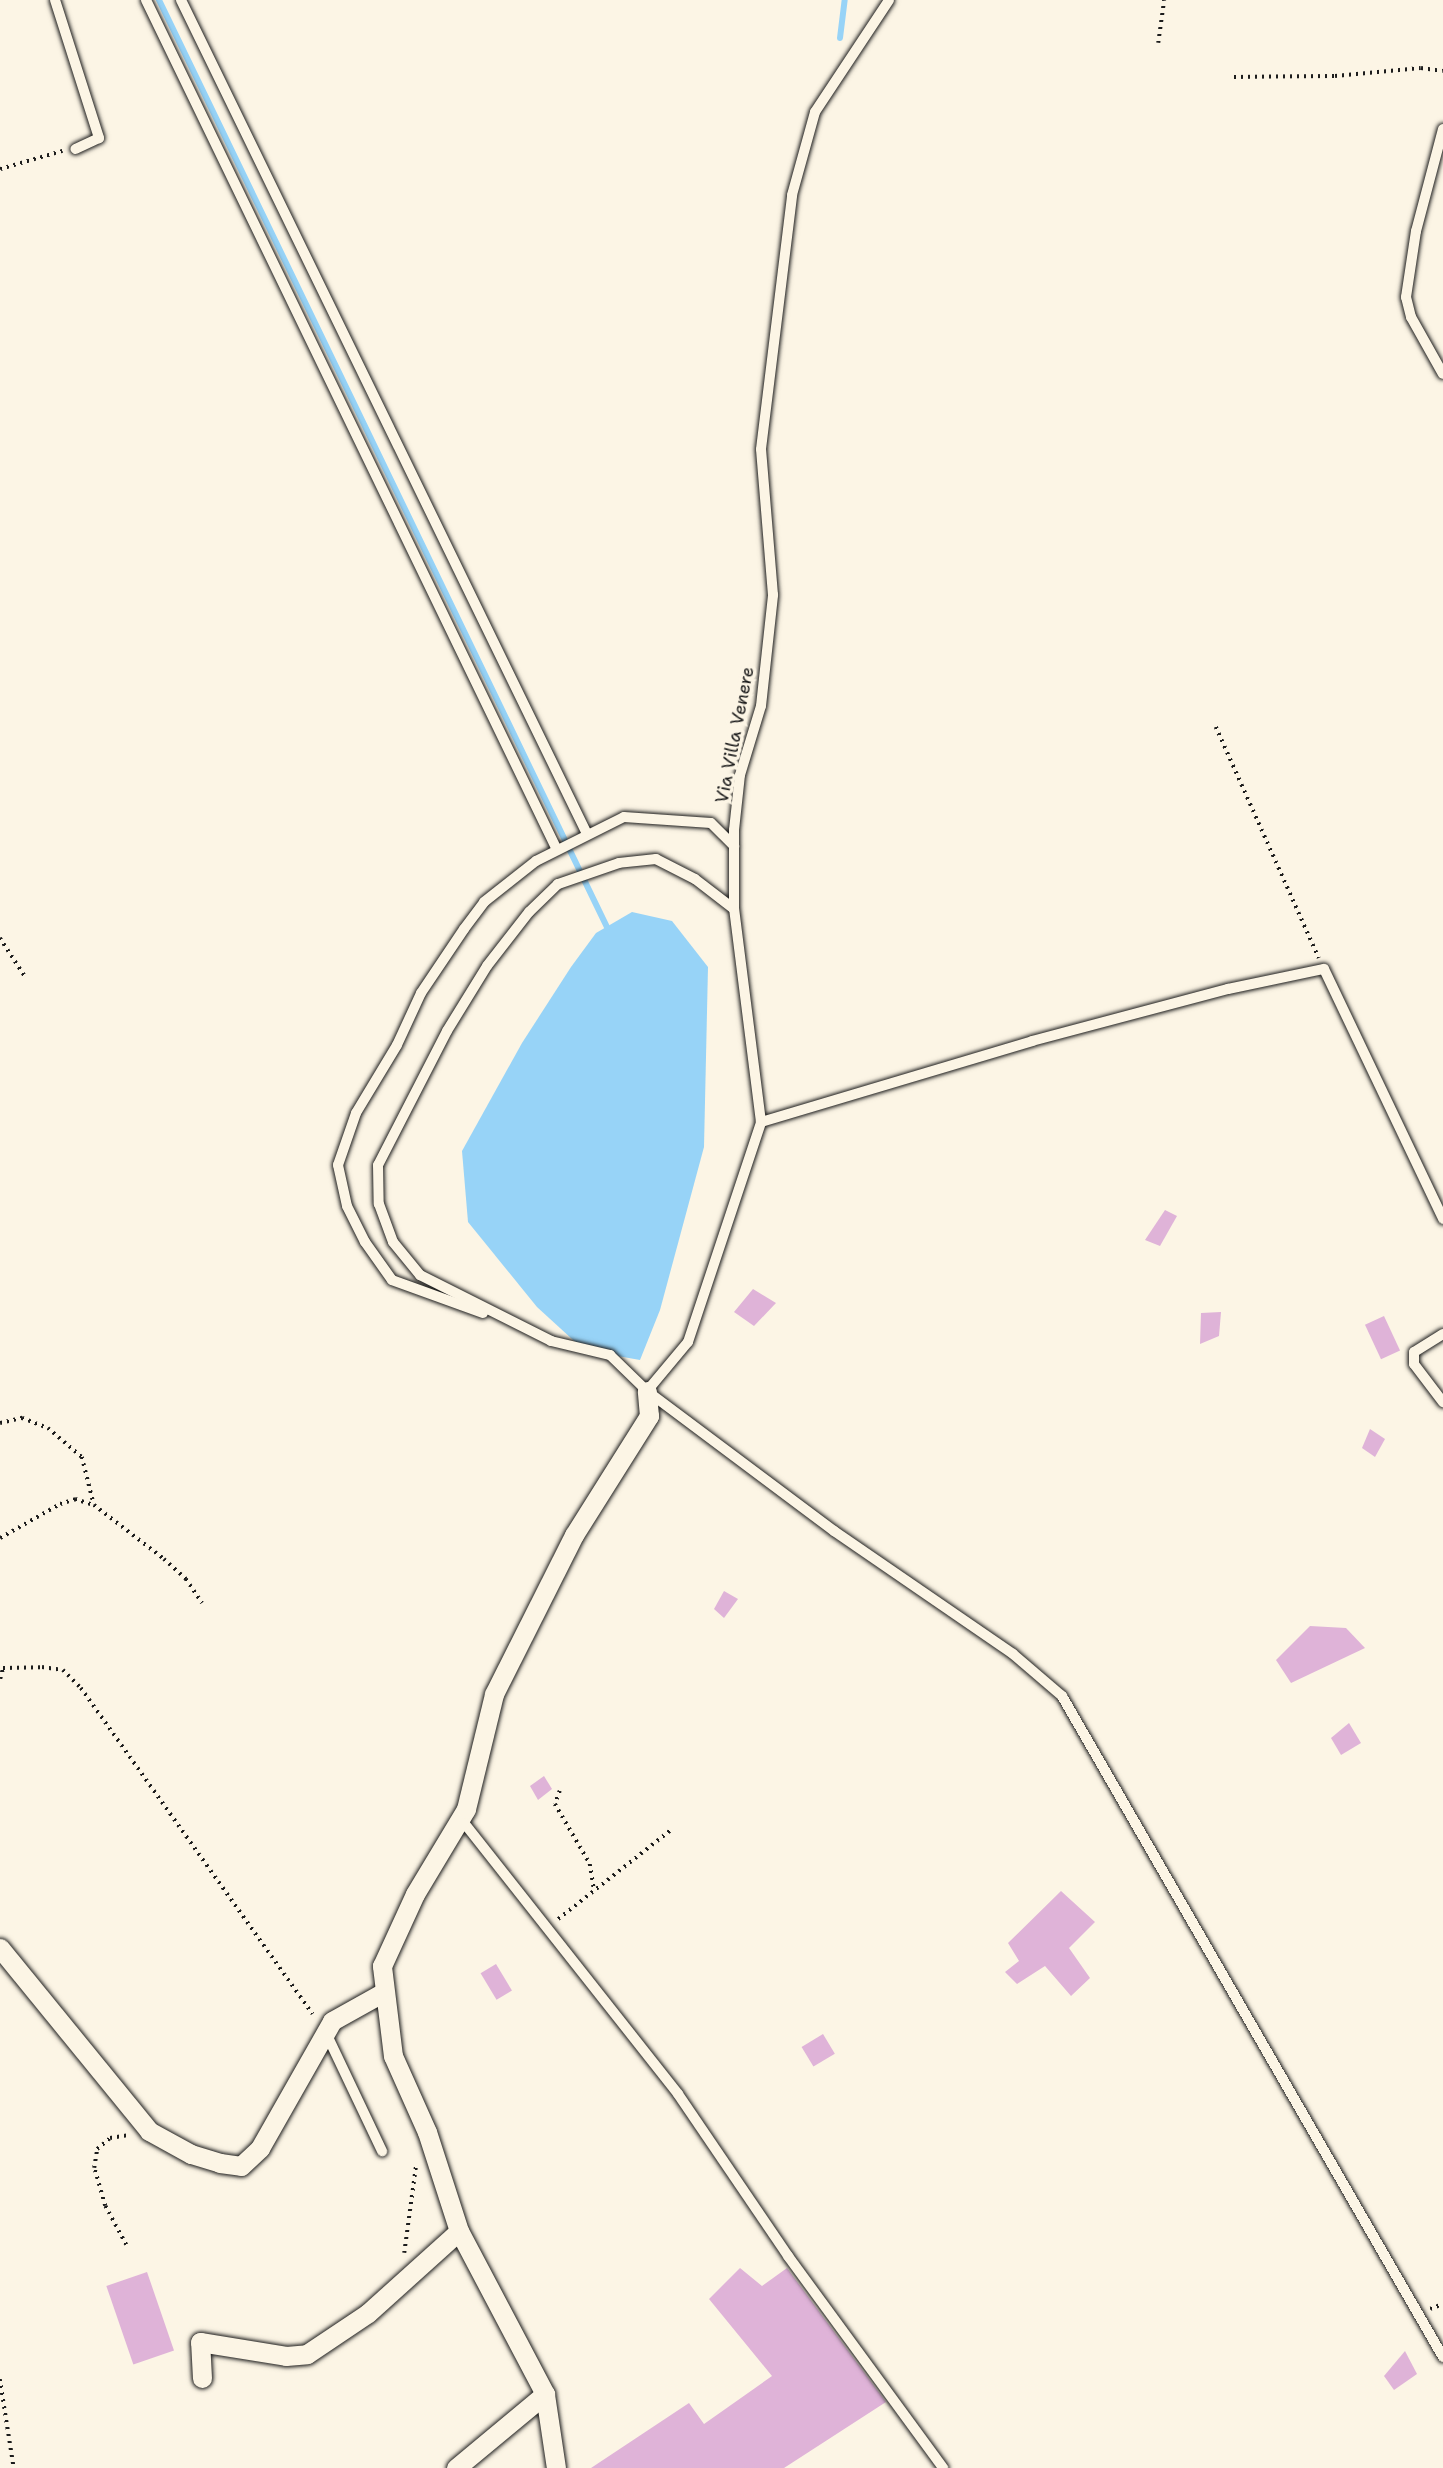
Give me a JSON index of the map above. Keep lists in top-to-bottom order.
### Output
{
  "streets": {
    "lane": ["Via Villa Venere"]
  }
}
